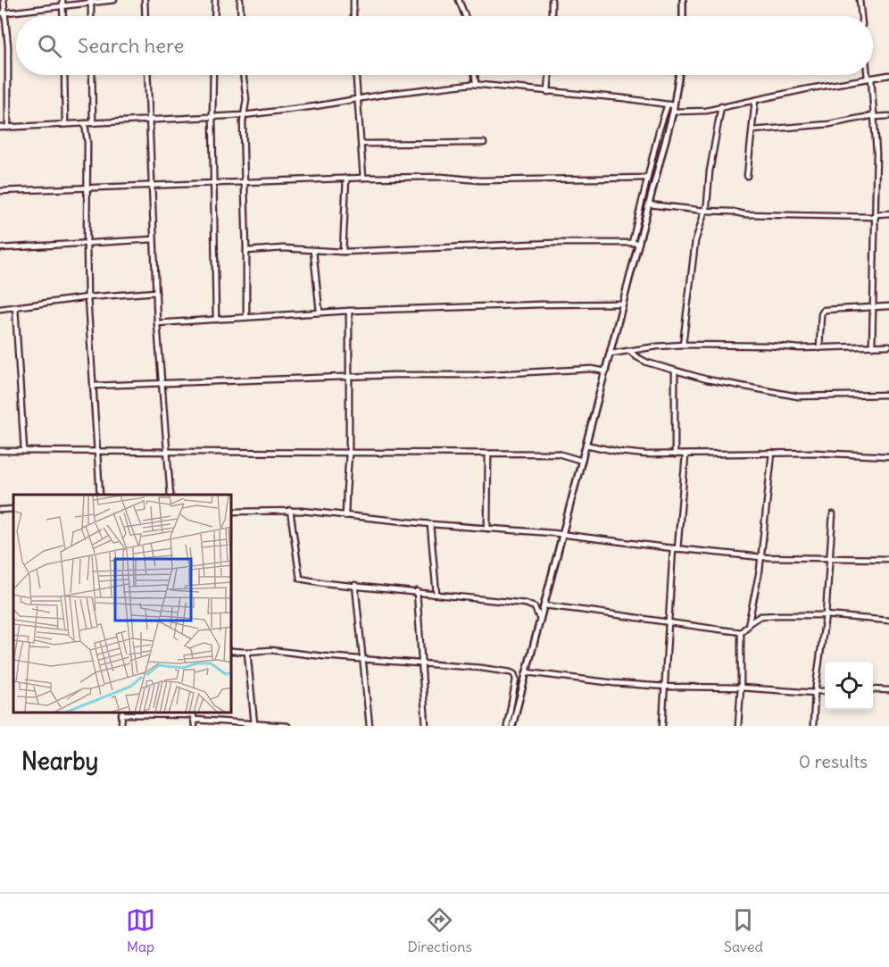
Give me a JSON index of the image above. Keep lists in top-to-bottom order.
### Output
{
  "page": {
    "search": "Search here",
    "heading": ["Nearby", "0 results"],
    "nav": ["Map", "Directions", "Saved"]
  }
}
